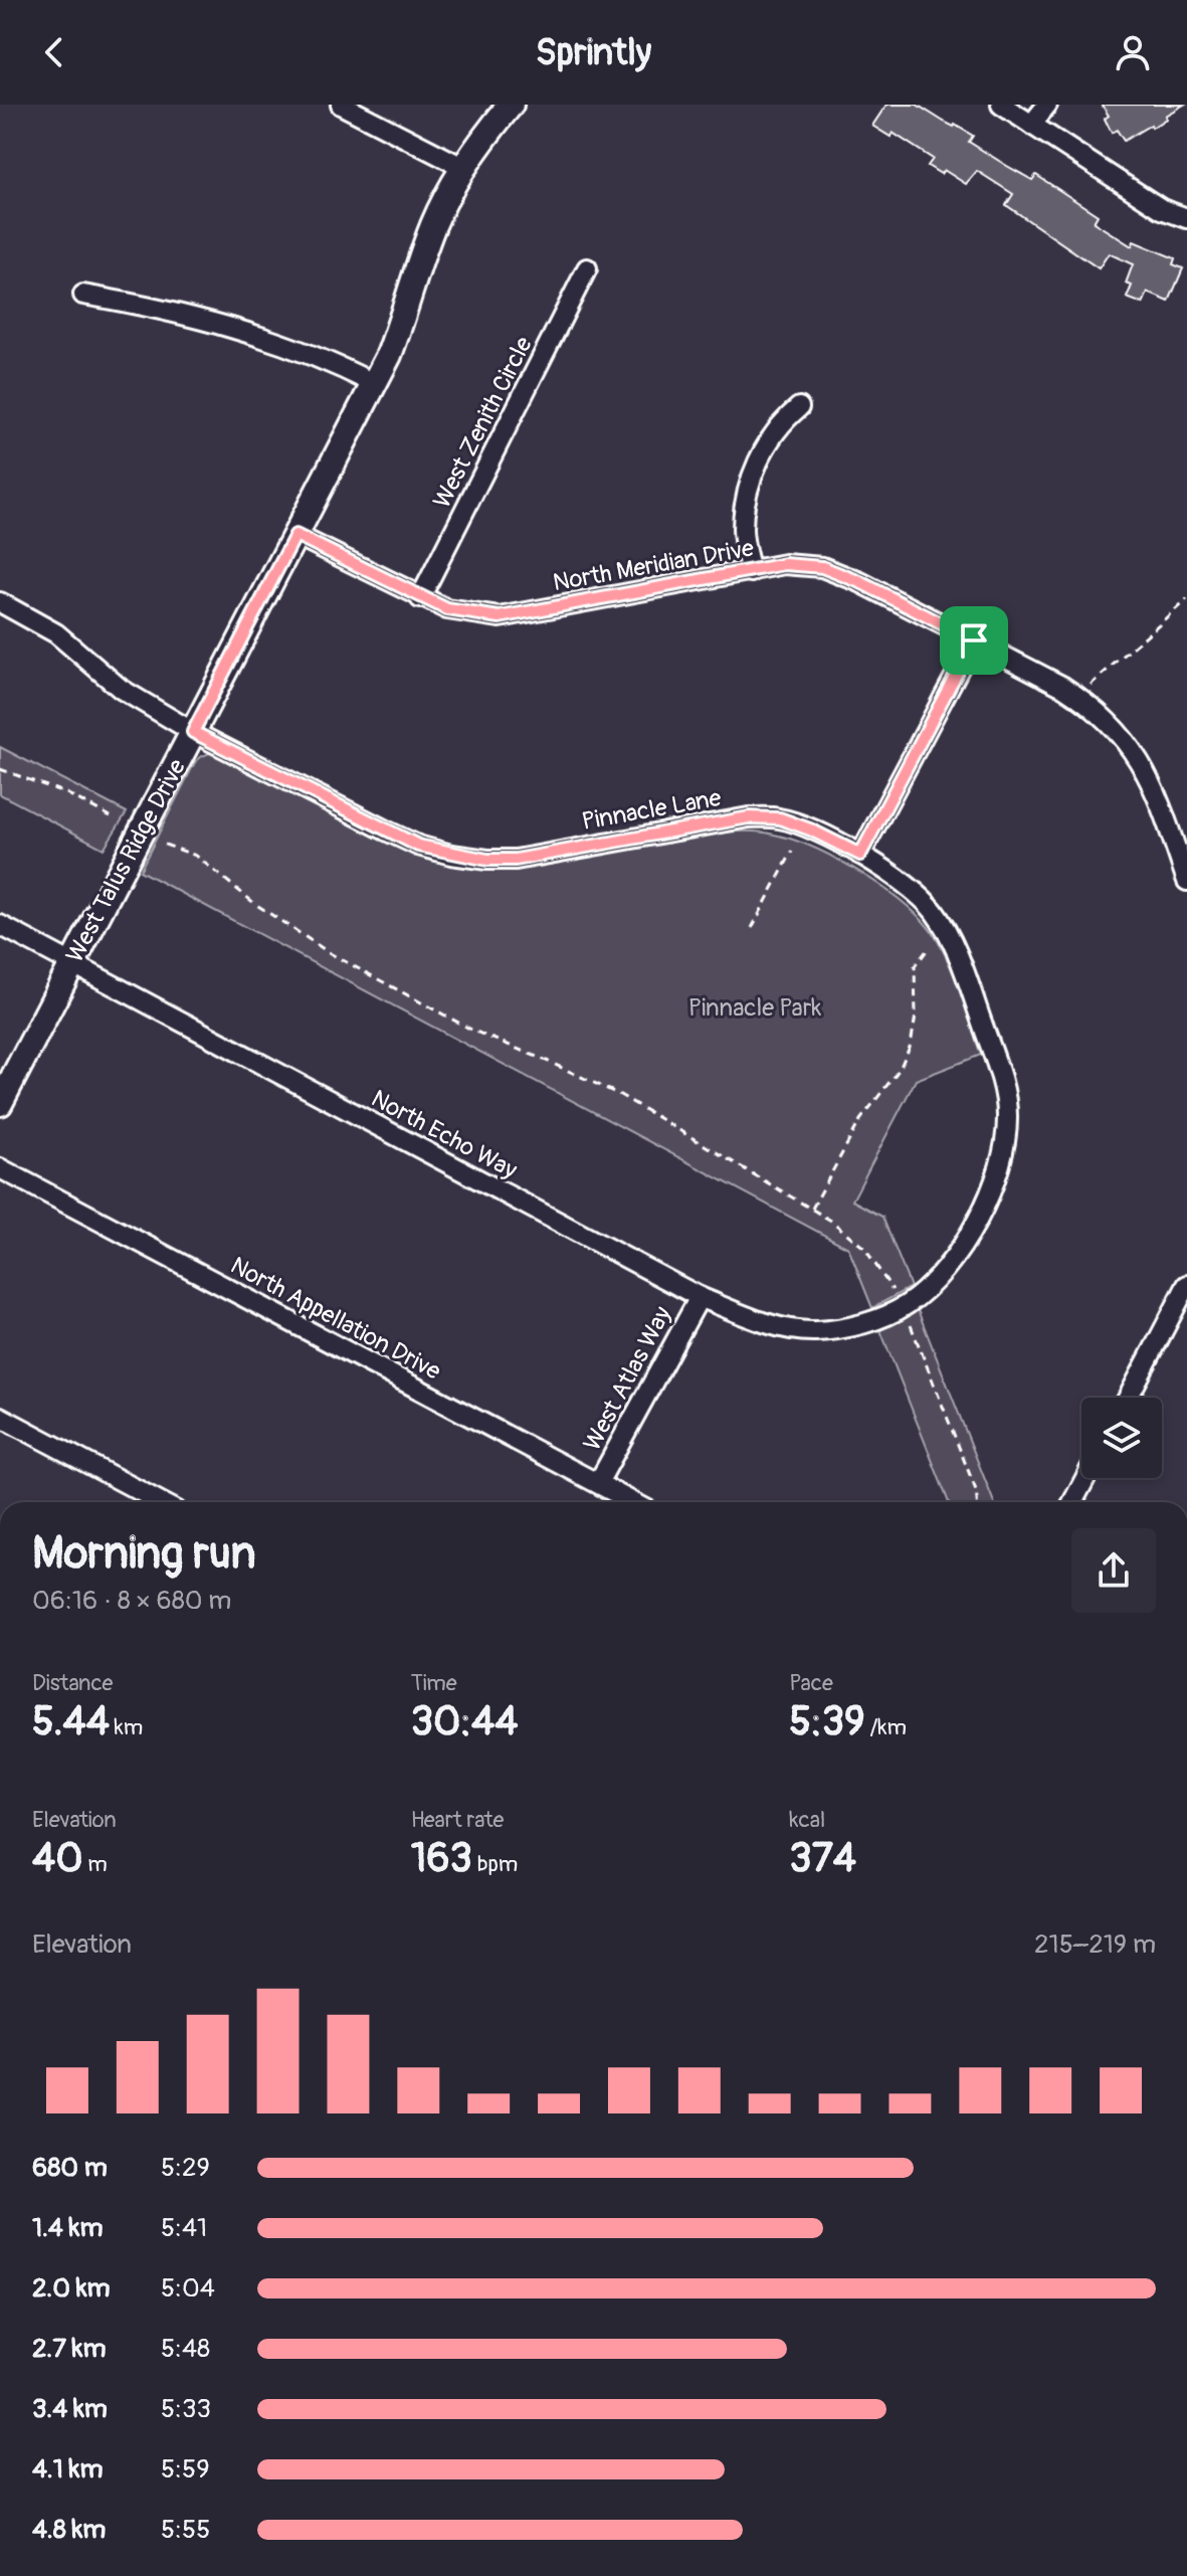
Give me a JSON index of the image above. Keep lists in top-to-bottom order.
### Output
{
  "streets": {
    "street": [
      "West Zenith Circle",
      "North Meridian Drive",
      "Pinnacle Lane",
      "West Talus Ridge Drive",
      "North Echo Way",
      "North Appellation Drive",
      "West Atlas Way"
    ]
  },
  "crossings": [
    ["West Zenith Circle", "North Meridian Drive"],
    ["North Meridian Drive", "West Talus Ridge Drive"],
    ["Pinnacle Lane", "West Talus Ridge Drive"],
    ["Pinnacle Lane", "North Echo Way"],
    ["West Talus Ridge Drive", "North Echo Way"],
    ["North Echo Way", "West Atlas Way"],
    ["North Appellation Drive", "West Atlas Way"]
  ],
  "parks": ["Pinnacle Park"],
  "page": {
    "header": "Sprintly",
    "heading": ["Morning run", "06:16 · 8 × 680 m"],
    "stats": [
      ["Distance", "5.44 km"],
      ["Time", "30:44"],
      ["Pace", "5:39 /km"],
      ["Elevation", "40 m"],
      ["Heart rate", "163 bpm"],
      ["kcal", "374"]
    ],
    "chart": ["Elevation", "215–219 m"],
    "list": [
      {
        "name": "680 m",
        "note": "5:29"
      },
      {
        "name": "1.4 km",
        "note": "5:41"
      },
      {
        "name": "2.0 km",
        "note": "5:04"
      },
      {
        "name": "2.7 km",
        "note": "5:48"
      },
      {
        "name": "3.4 km",
        "note": "5:33"
      },
      {
        "name": "4.1 km",
        "note": "5:59"
      },
      {
        "name": "4.8 km",
        "note": "5:55"
      }
    ]
  }
}
